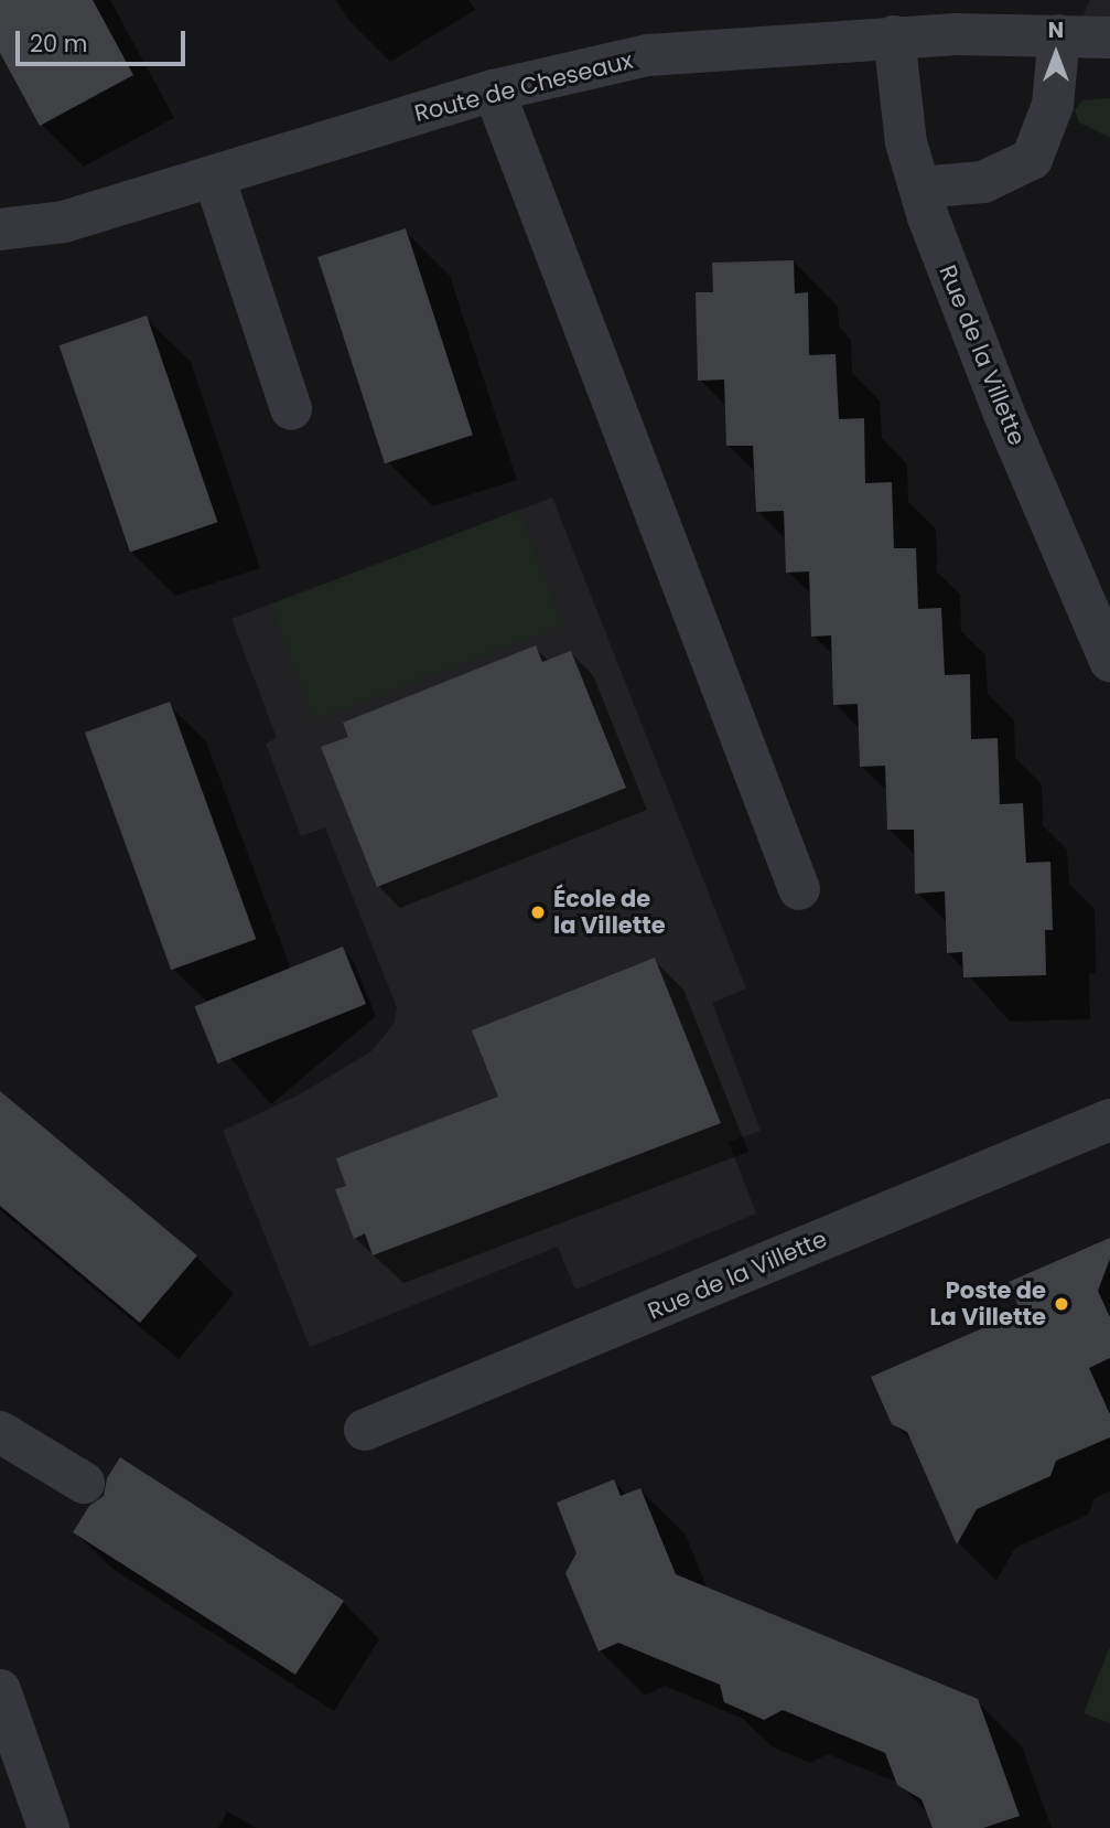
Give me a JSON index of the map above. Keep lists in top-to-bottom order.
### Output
{
  "streets": {
    "street": ["Route de Cheseaux", "Rue de la Villette"]
  },
  "crossings": [
    ["Route de Cheseaux", "Rue de la Villette"]
  ],
  "places": ["École de la Villette", "Poste de La Villette"],
  "scale_bar": "20 m",
  "north": "top"
}
